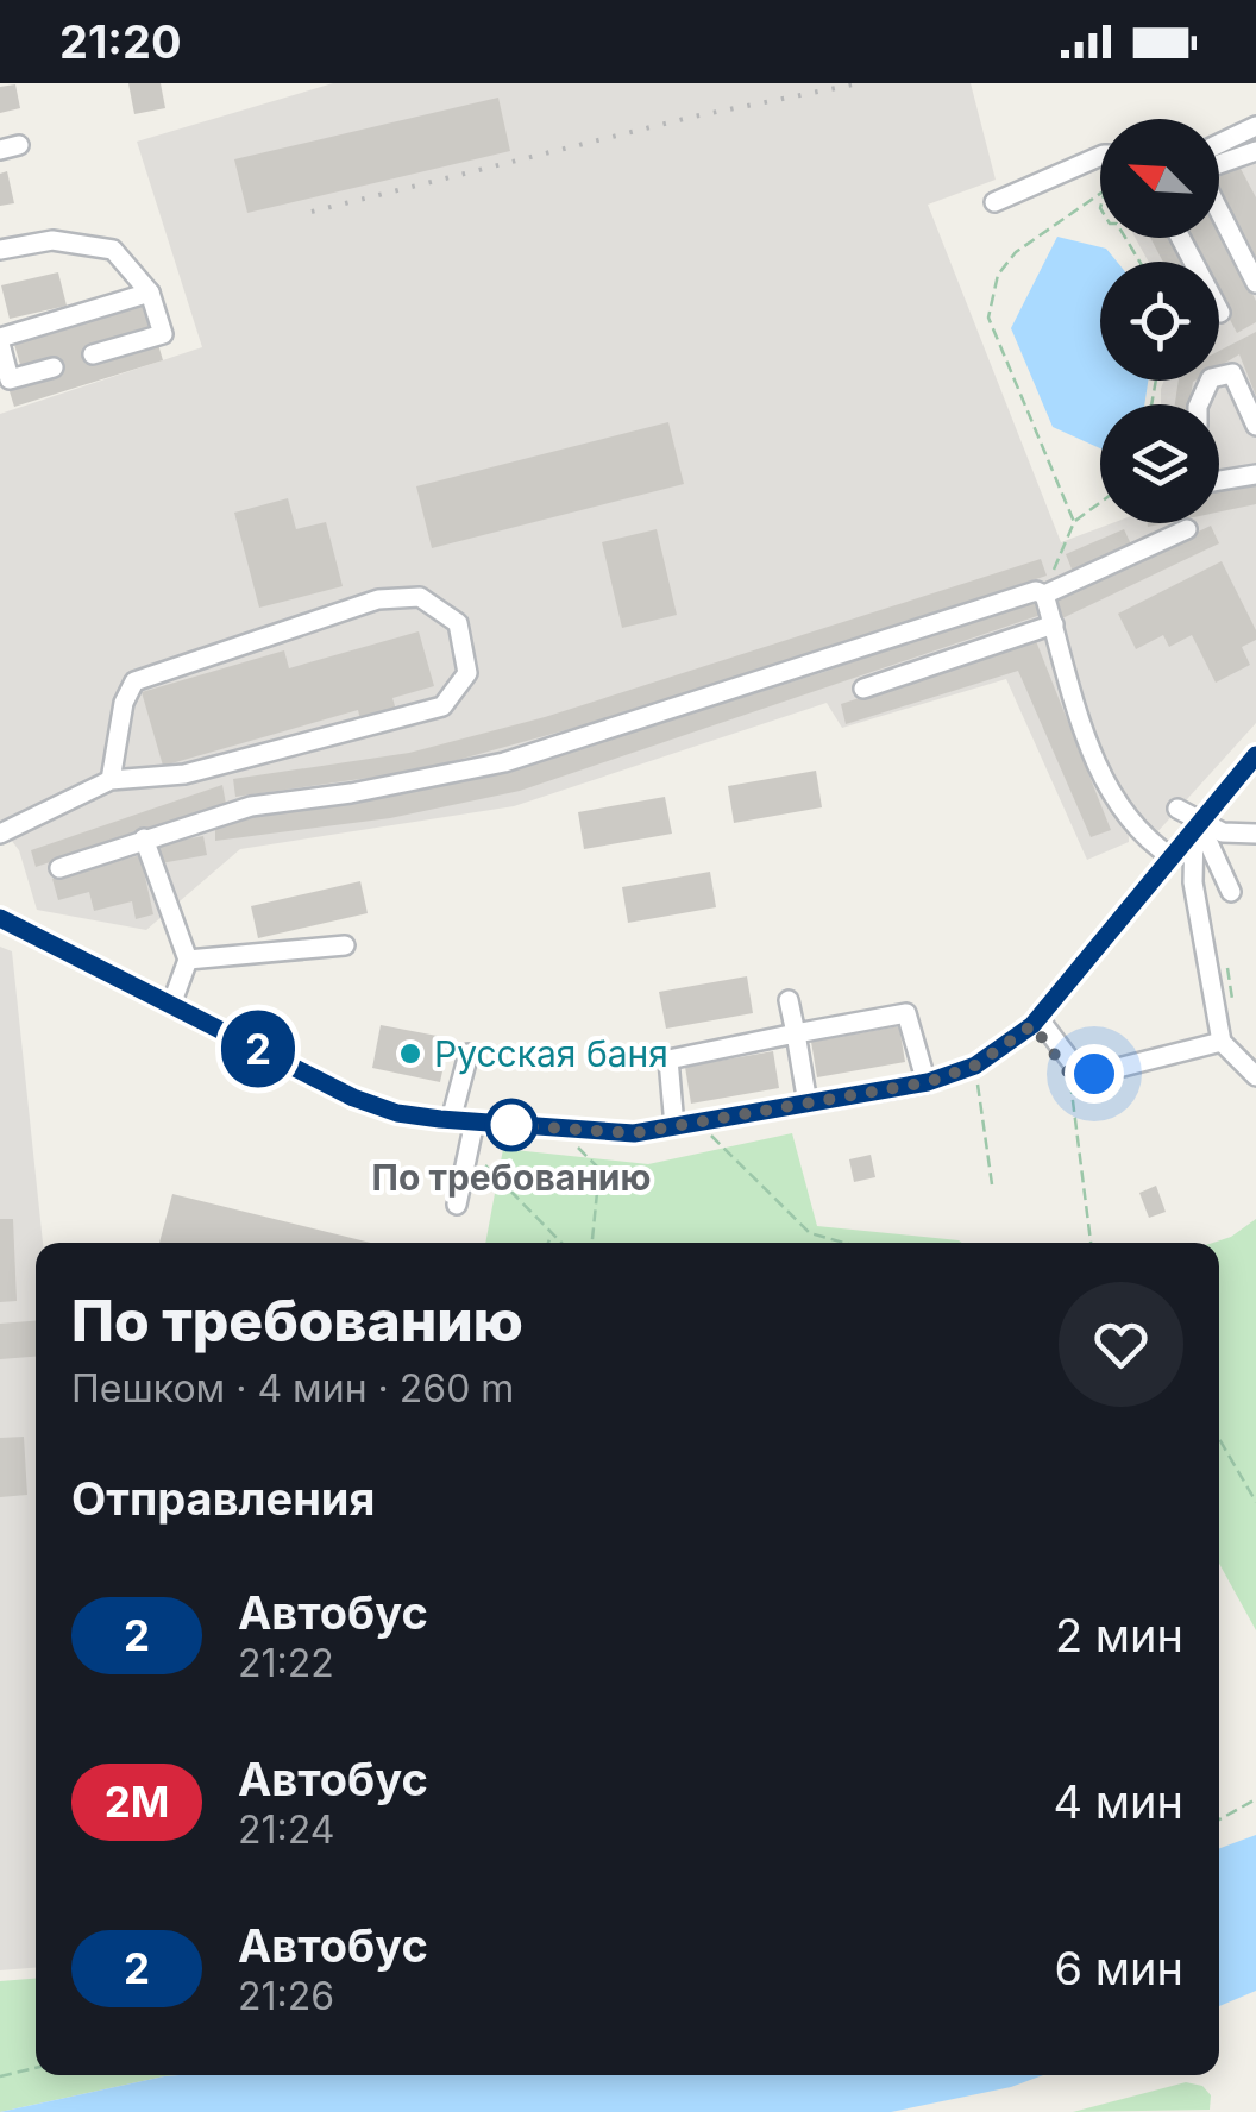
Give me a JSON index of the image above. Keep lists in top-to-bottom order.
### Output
{
  "places": ["Русская баня", "По требованию"],
  "lines": ["bus line 2"],
  "north": "top left",
  "page": {
    "status": "21:20",
    "on_map": "2",
    "heading": [
      ["По требованию", "Пешком · 4 мин · 260 m"],
      "Отправления"
    ],
    "list": [
      {
        "mark": "2",
        "name": "Автобус",
        "note": "21:22",
        "value": "2 мин"
      },
      {
        "mark": "2М",
        "name": "Автобус",
        "note": "21:24",
        "value": "4 мин"
      },
      {
        "mark": "2",
        "name": "Автобус",
        "note": "21:26",
        "value": "6 мин"
      }
    ]
  }
}
